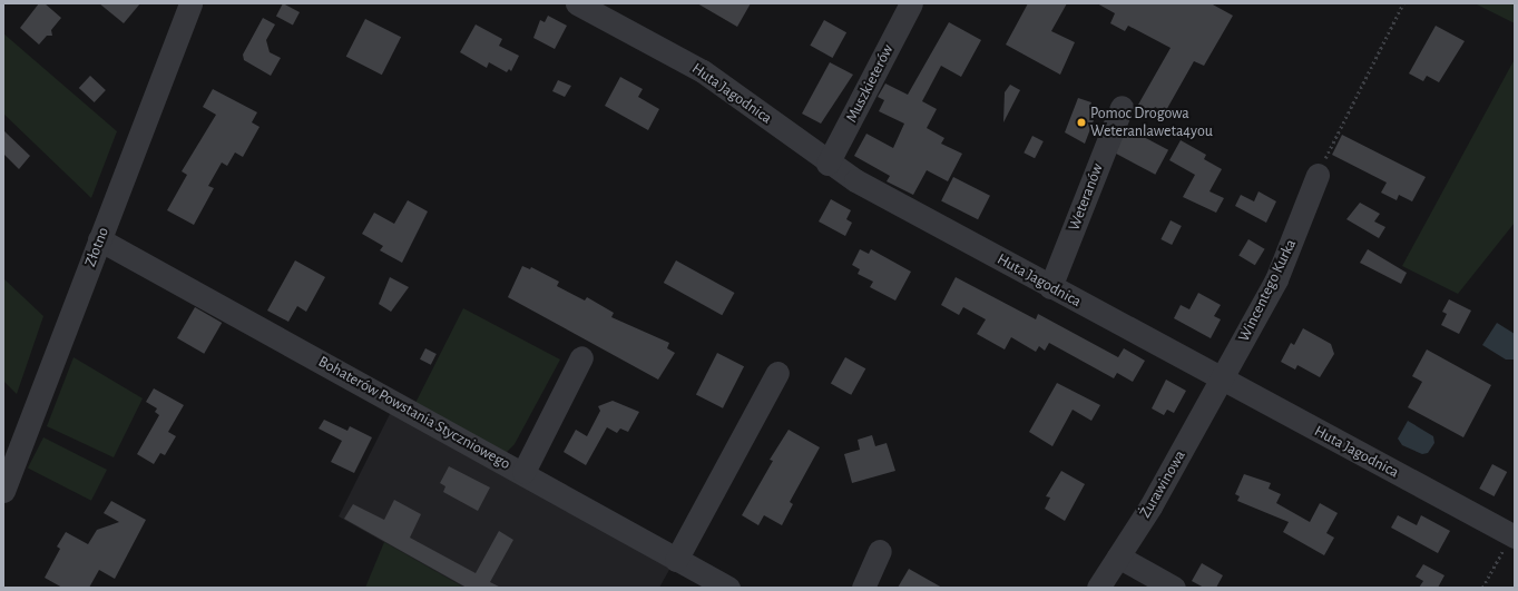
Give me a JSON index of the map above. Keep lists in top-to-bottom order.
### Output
{
  "streets": {
    "street": [
      "Muszkieterów",
      "Huta Jagodnica",
      "Weteranów",
      "Złotno",
      "Wincentego Kurka",
      "Bohaterów Powstania Styczniowego",
      "Żurawinowa"
    ]
  },
  "crossings": [
    ["Muszkieterów", "Huta Jagodnica"],
    ["Huta Jagodnica", "Weteranów"],
    ["Huta Jagodnica", "Wincentego Kurka"],
    ["Huta Jagodnica", "Żurawinowa"],
    ["Złotno", "Bohaterów Powstania Styczniowego"],
    ["Wincentego Kurka", "Żurawinowa"]
  ],
  "places": ["Pomoc Drogowa Weteranlaweta4you"]
}
